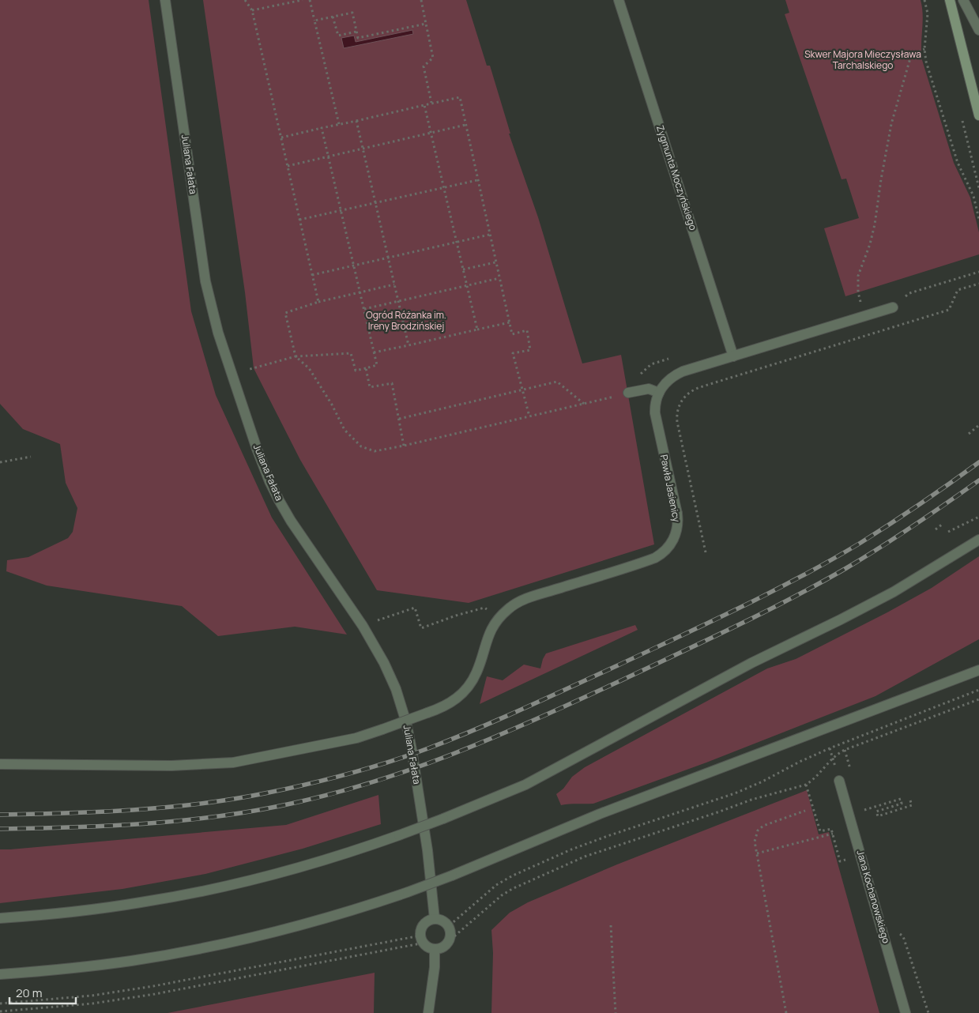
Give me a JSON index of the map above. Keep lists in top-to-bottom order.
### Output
{
  "streets": {
    "street": [
      "Juliana Fałata",
      "Zygmunta Moczyńskiego",
      "Pawła Jasienicy",
      "Jana Kochanowskiego"
    ]
  },
  "crossings": [
    ["Zygmunta Moczyńskiego", "Pawła Jasienicy"]
  ],
  "parks": ["Skwer Majora Mieczysława Tarchalskiego", "Ogród Różanka im. Ireny Brodzińskiej"],
  "scale_bar": "20 m"
}
